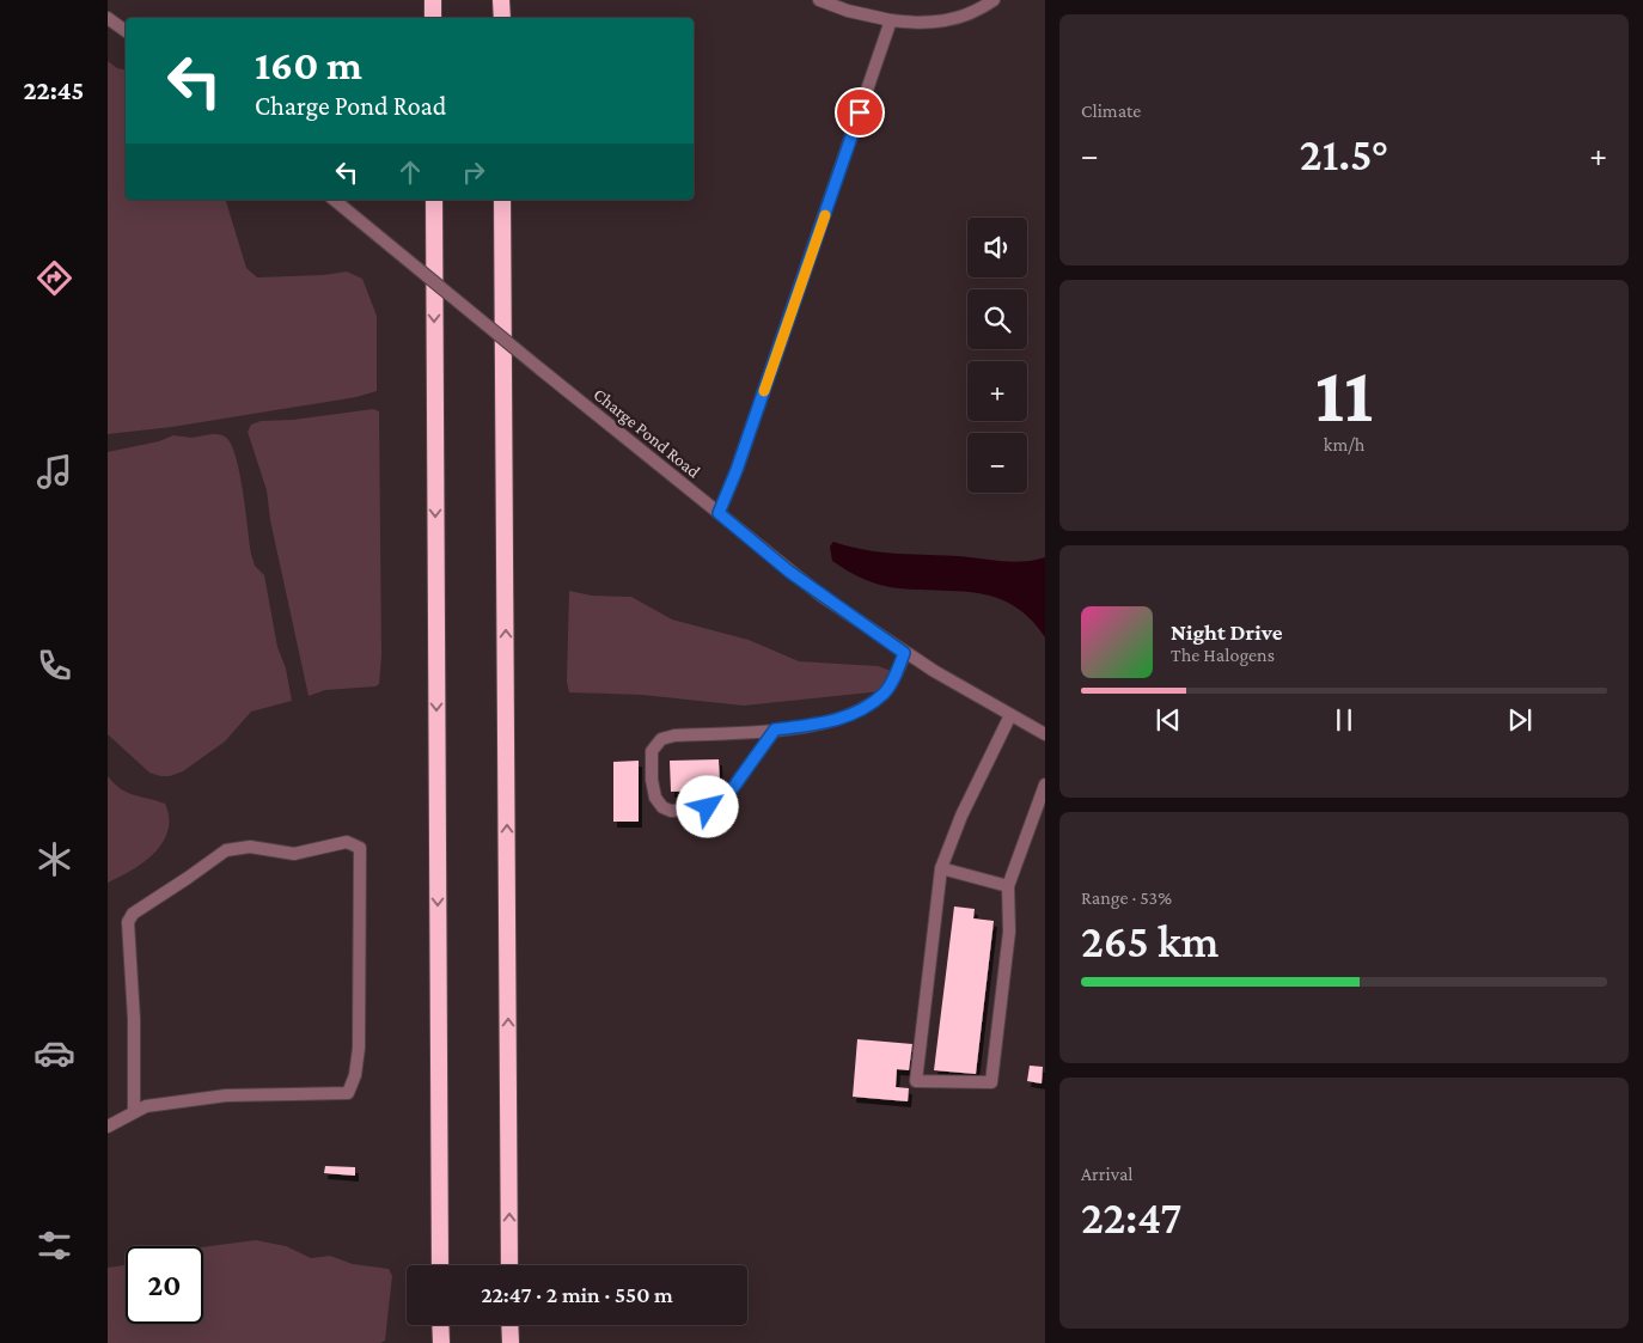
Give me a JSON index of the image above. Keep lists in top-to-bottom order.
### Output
{
  "streets": {
    "street": ["Charge Pond Road"]
  },
  "page": {
    "tabs": "22:45",
    "tile": [
      "Climate",
      ["11", "km/h"],
      ["Range · 53%", "265 km"],
      ["Arrival", "22:47"]
    ],
    "turn": ["160 m", "Charge Pond Road"],
    "heat": ["−", "21.5°", "+"],
    "map_buttons": ["+", "−"],
    "song": ["Night Drive", "The Halogens"],
    "limit": "20",
    "trip": "22:47 · 2 min · 550 m"
  }
}
